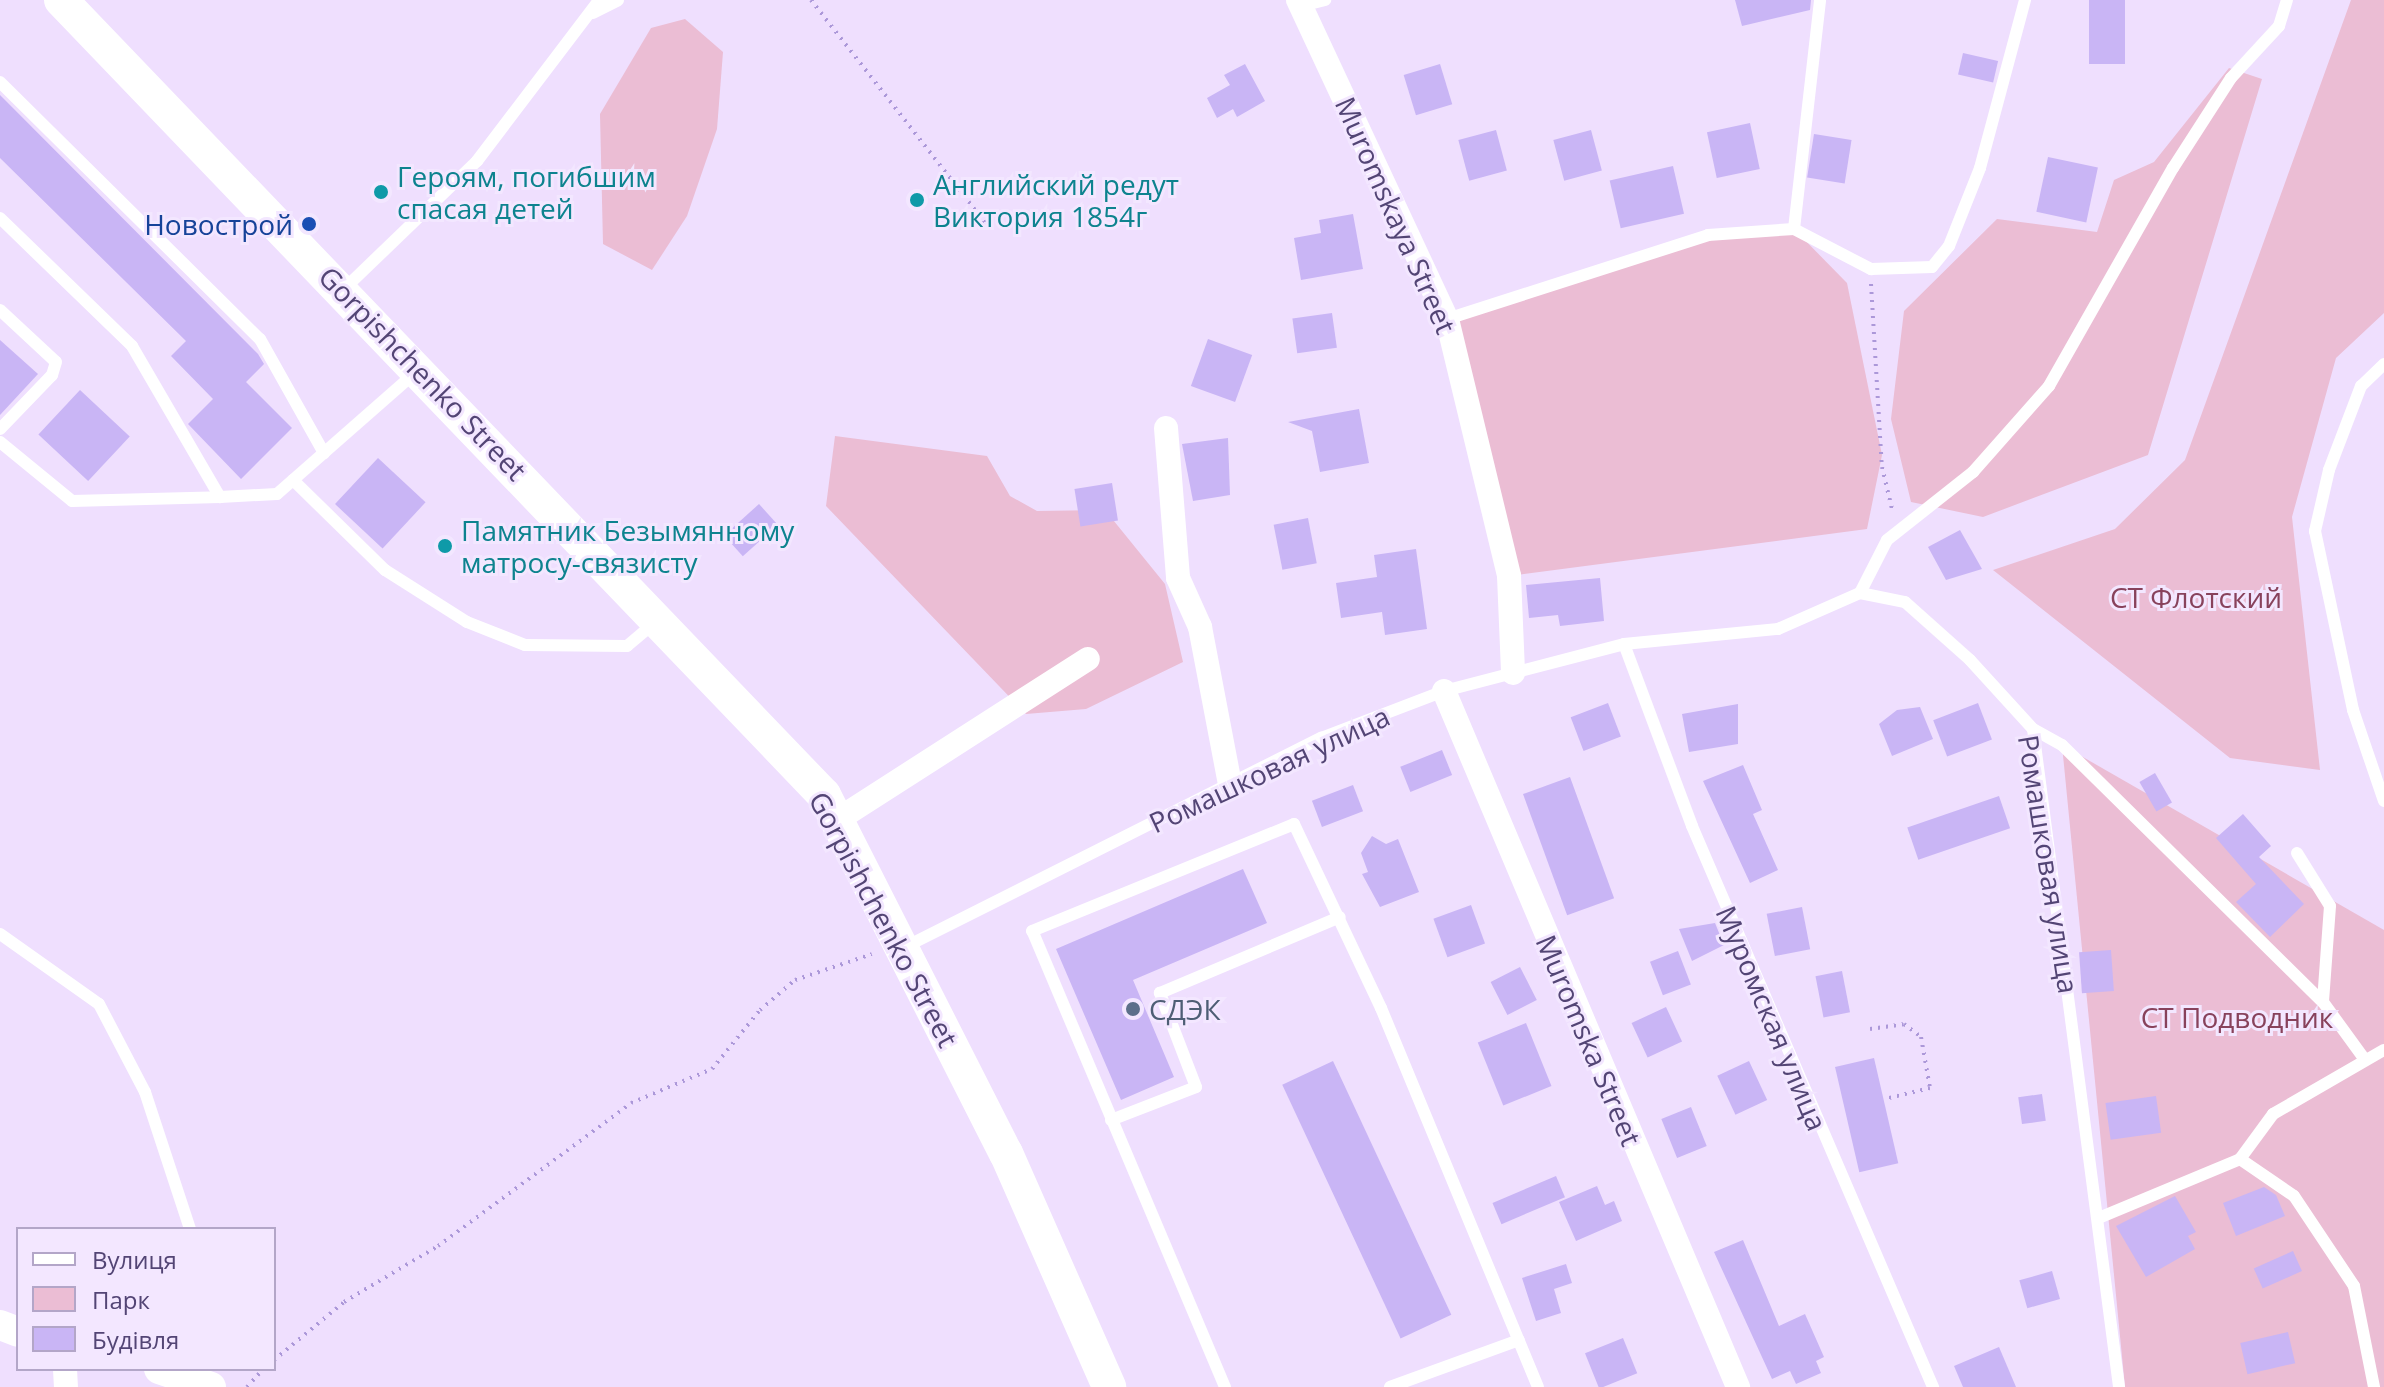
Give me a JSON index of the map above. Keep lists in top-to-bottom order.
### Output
{
  "streets": {
    "main road": ["Gorpishchenko Street"],
    "street": ["Muromskaya Street", "Muromska Street"],
    "lane": ["Ромашковая улица", "Муромская улица"]
  },
  "crossings": [
    ["Muromskaya Street", "Ромашковая улица"],
    ["Gorpishchenko Street", "Ромашковая улица"],
    ["Ромашковая улица", "Муромская улица"],
    ["Ромашковая улица", "Muromska Street"]
  ],
  "parks": ["СТ Флотский", "СТ Подводник"],
  "places": [
    "Героям, погибшим спасая детей",
    "Английский редут Виктория 1854г",
    "Новострой",
    "Памятник Безымянному матросу-связисту",
    "СДЭК"
  ],
  "legend": ["Вулиця", "Парк", "Будівля"]
}
